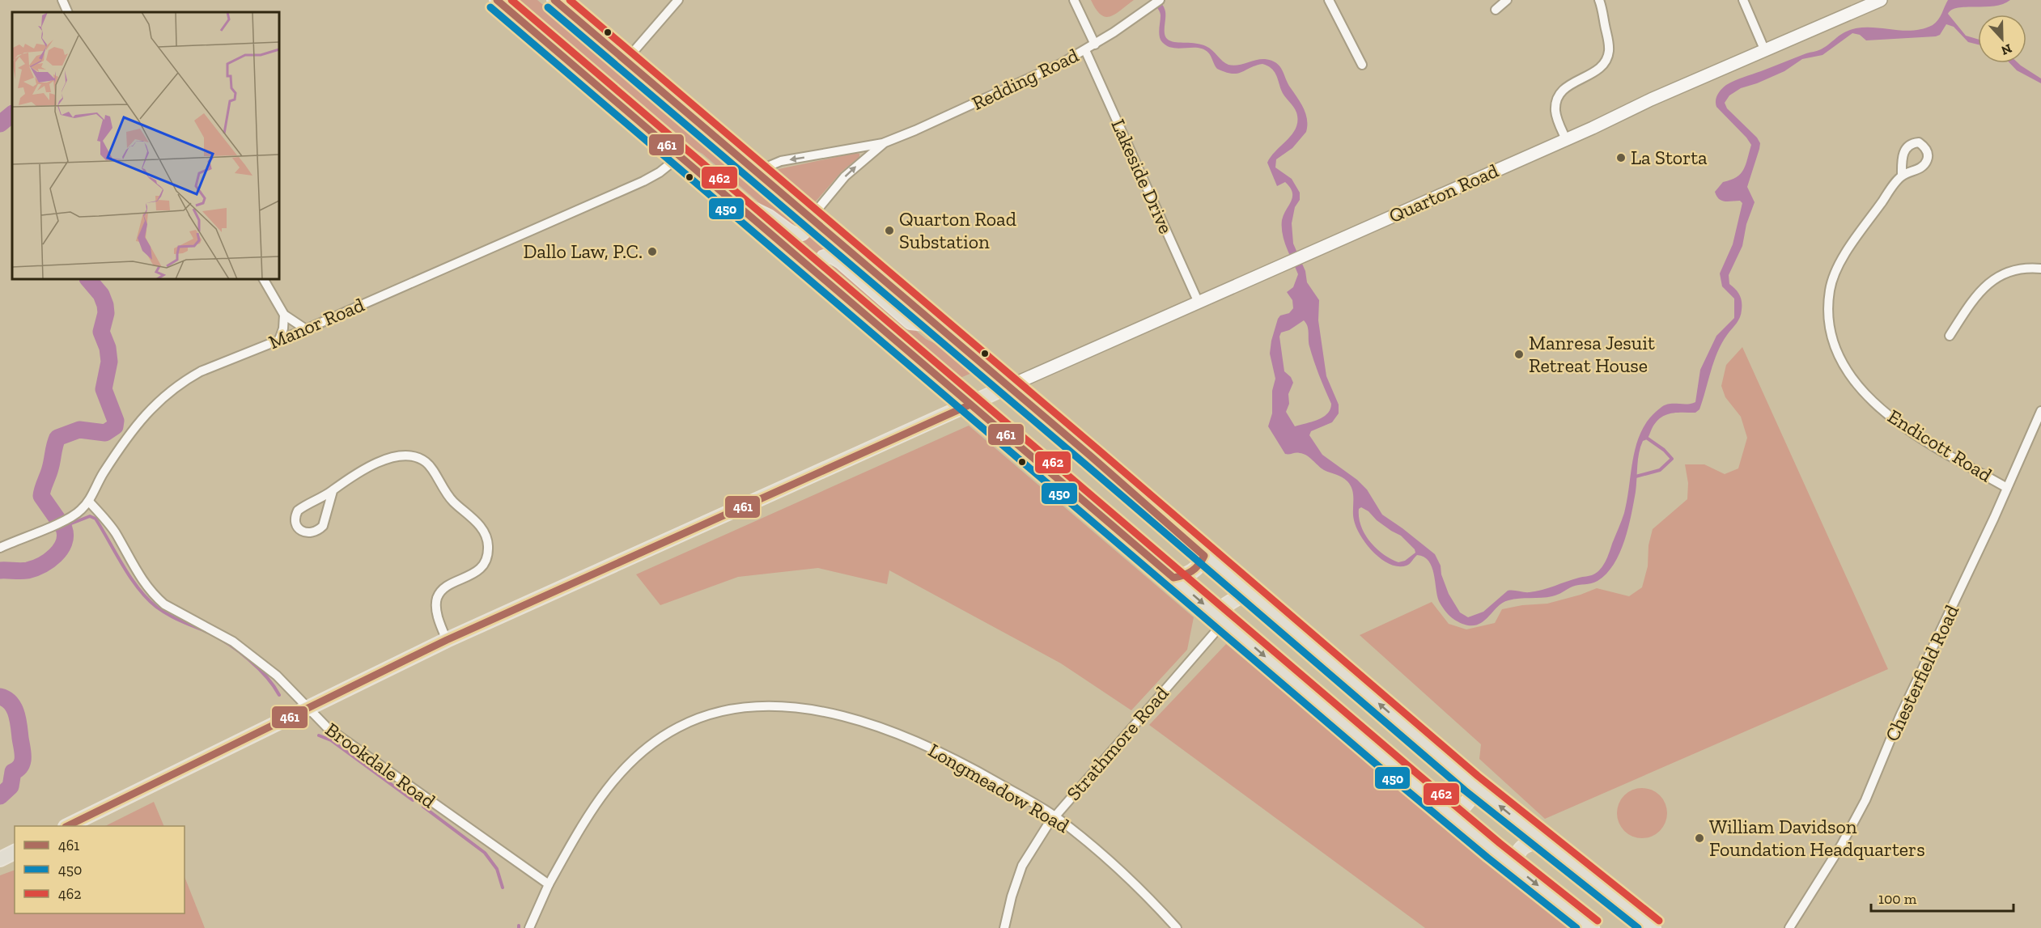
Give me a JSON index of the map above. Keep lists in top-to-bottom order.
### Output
{
  "streets": {
    "street": [
      "Redding Road",
      "Lakeside Drive",
      "Quarton Road",
      "Manor Road",
      "Endicott Road",
      "Chesterfield Road",
      "Strathmore Road",
      "Brookdale Road",
      "Longmeadow Road"
    ]
  },
  "crossings": [
    ["Redding Road", "Lakeside Drive"],
    ["Lakeside Drive", "Quarton Road"],
    ["Manor Road", "Brookdale Road"],
    ["Endicott Road", "Chesterfield Road"],
    ["Strathmore Road", "Longmeadow Road"],
    ["Brookdale Road", "Longmeadow Road"]
  ],
  "places": [
    "La Storta",
    "Quarton Road Substation",
    "Dallo Law, P.C.",
    "Manresa Jesuit Retreat House",
    "William Davidson Foundation Headquarters"
  ],
  "lines": ["transit line 461", "transit line 462", "transit line 450"],
  "legend": ["461", "450", "462"],
  "scale_bar": "100 m",
  "north": "bottom"
}
